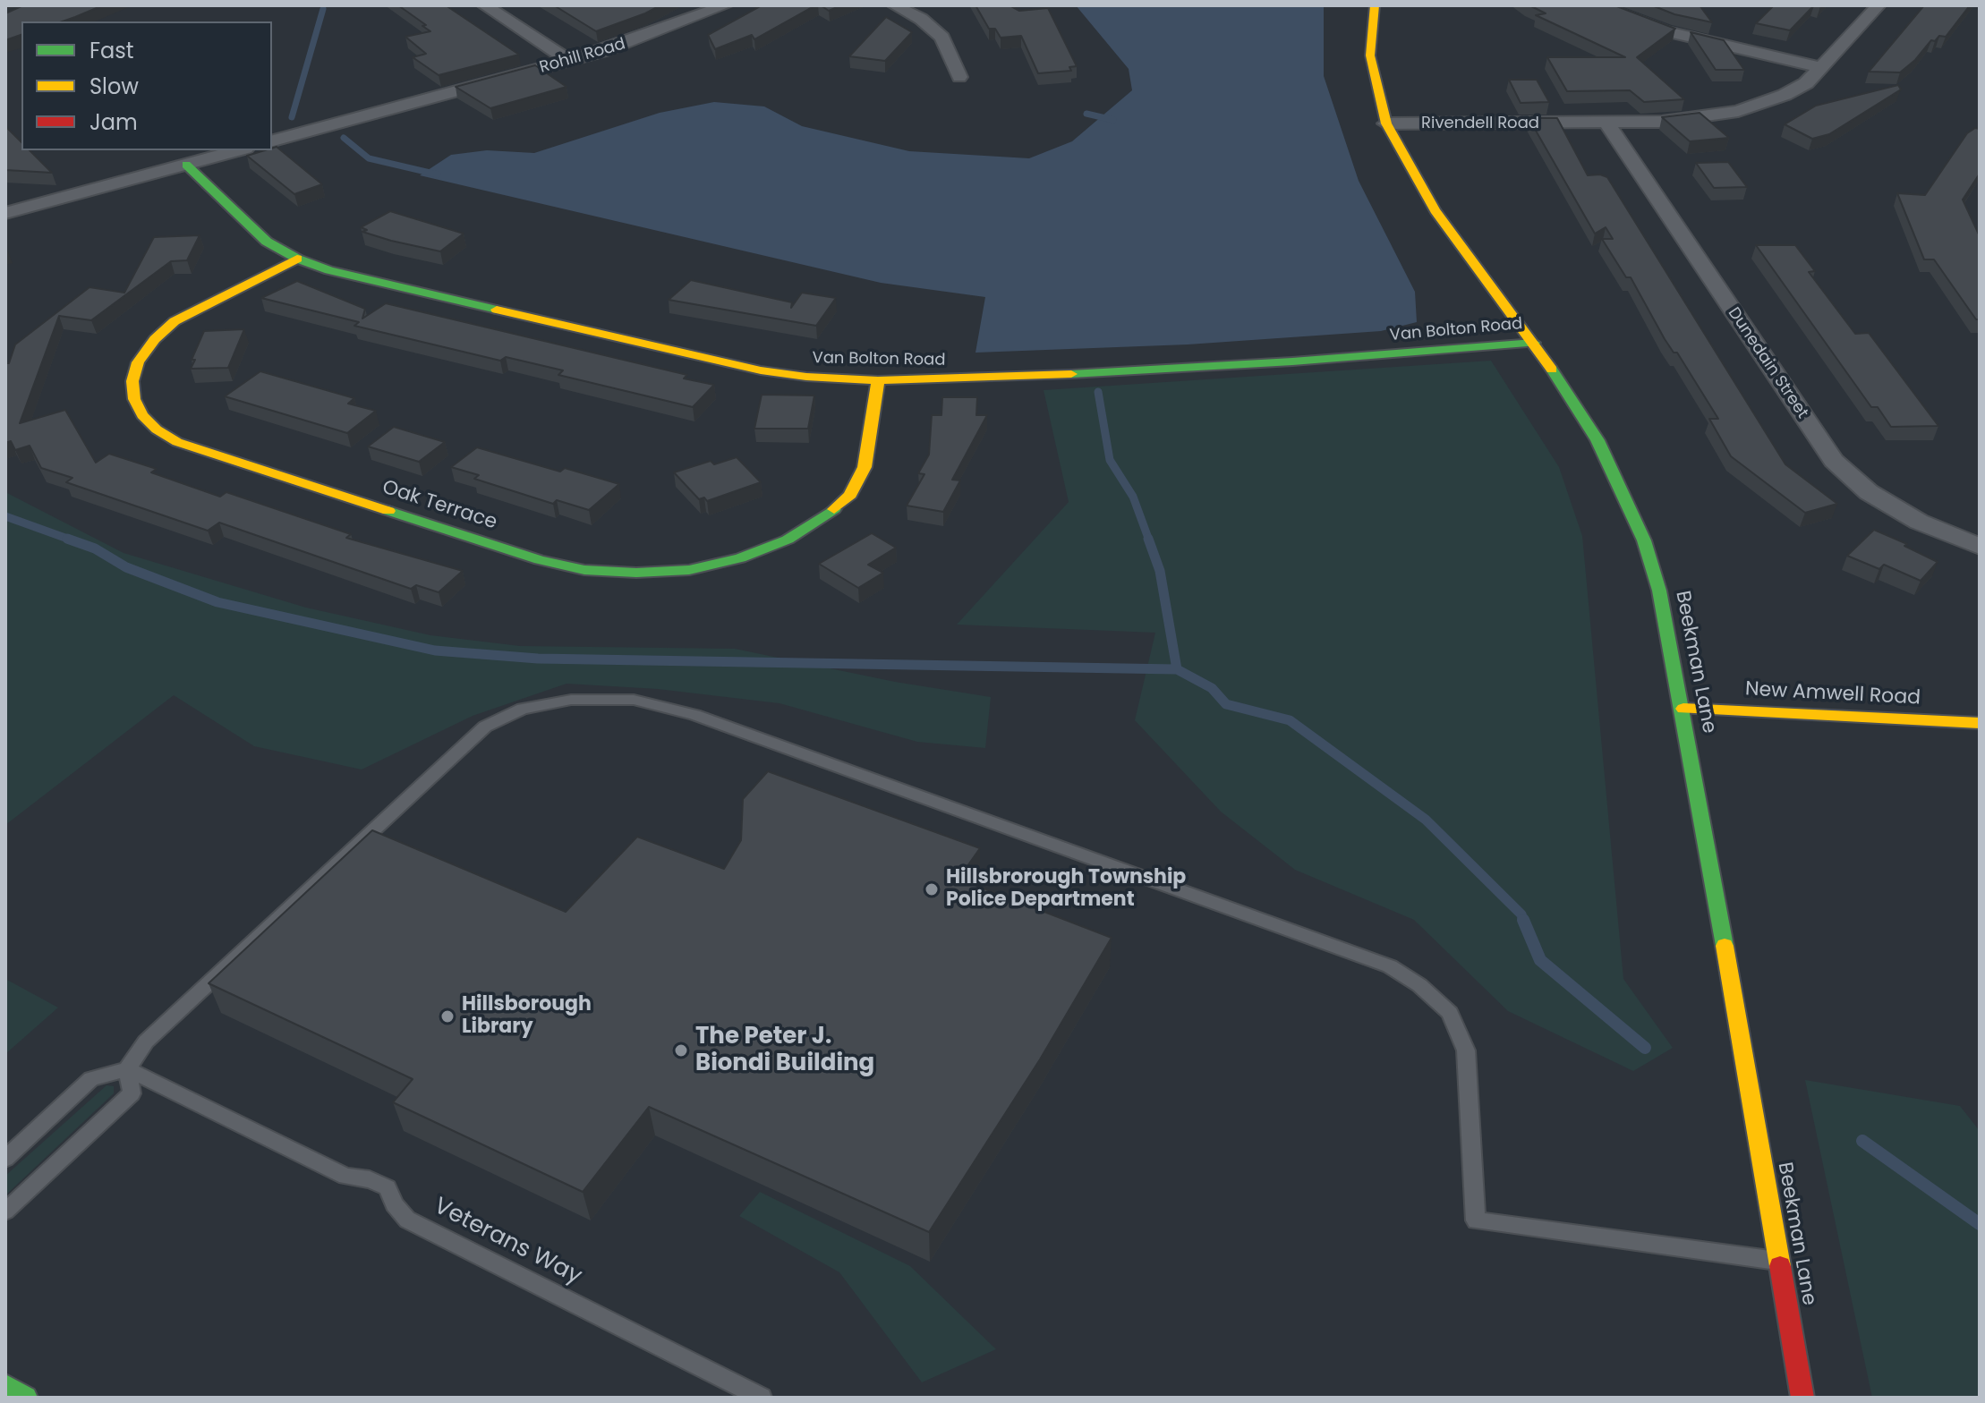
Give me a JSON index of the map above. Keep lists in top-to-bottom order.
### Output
{
  "streets": {
    "street": [
      "Rohill Road",
      "Rivendell Road",
      "Van Bolton Road",
      "Dunedain Street",
      "Oak Terrace",
      "Beekman Lane",
      "New Amwell Road"
    ],
    "lane": ["Veterans Way"]
  },
  "crossings": [
    ["Rivendell Road", "Dunedain Street"],
    ["Rivendell Road", "Beekman Lane"],
    ["Van Bolton Road", "Oak Terrace"],
    ["Van Bolton Road", "Beekman Lane"],
    ["Beekman Lane", "New Amwell Road"]
  ],
  "places": ["Hillsbrorough Township Police Department", "Hillsborough Library", "The Peter J. Biondi Building"],
  "legend": ["Fast", "Slow", "Jam"]
}
